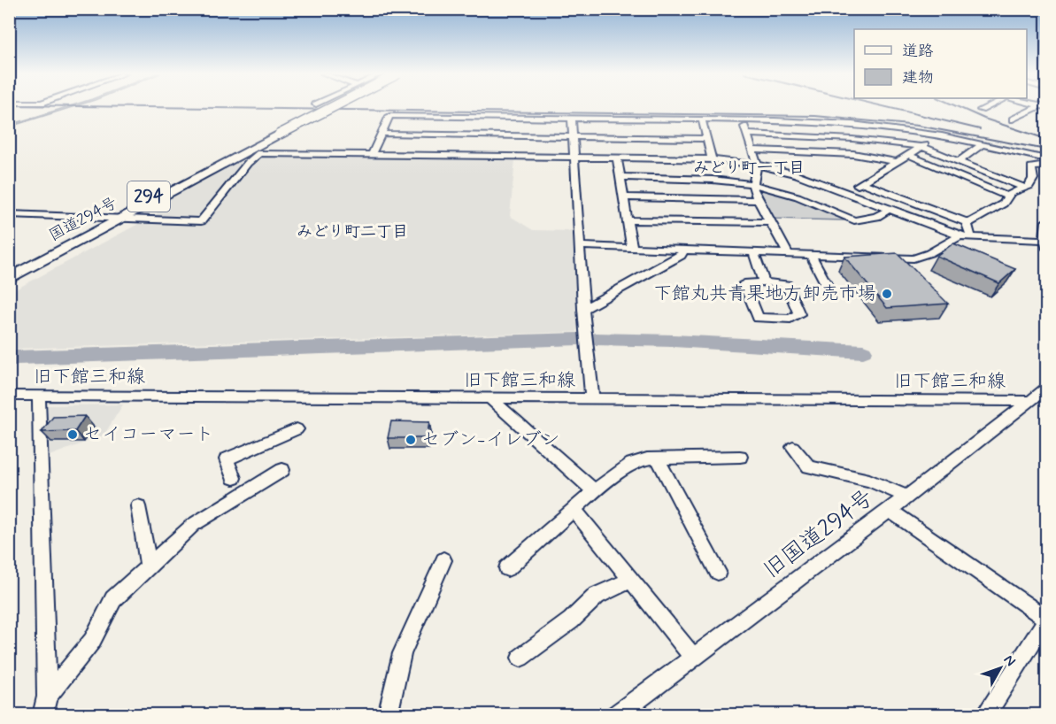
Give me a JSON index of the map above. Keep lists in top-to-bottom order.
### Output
{
  "streets": {
    "highway": ["294", "国道294号"],
    "street": ["旧下館三和線", "旧国道294号"]
  },
  "crossings": [
    ["旧下館三和線", "旧国道294号"]
  ],
  "districts": ["みどり町一丁目", "みどり町二丁目"],
  "places": ["下館丸共青果地方卸売市場", "セイコーマート", "セブン-イレブン"],
  "legend": ["道路", "建物"],
  "north": "top right"
}
